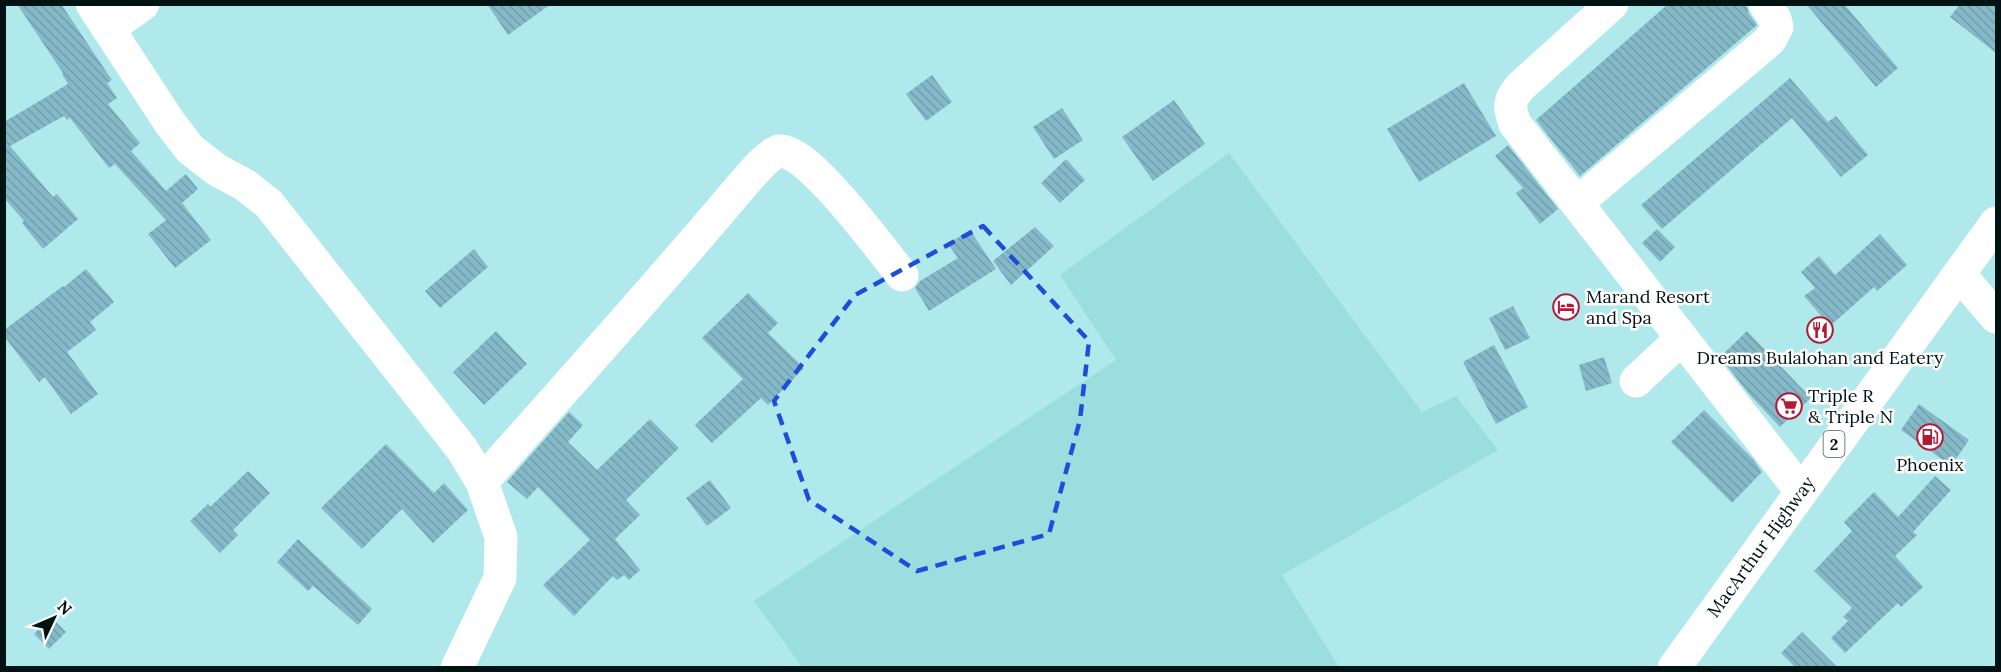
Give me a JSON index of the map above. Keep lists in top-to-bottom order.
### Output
{
  "streets": {
    "main road": ["2", "MacArthur Highway"]
  },
  "places": {
    "hotel": ["Marand Resort and Spa"],
    "restaurant": ["Dreams Bulalohan and Eatery"],
    "supermarket": ["Triple R & Triple N"],
    "fuel station": ["Phoenix"]
  },
  "north": "top right"
}
